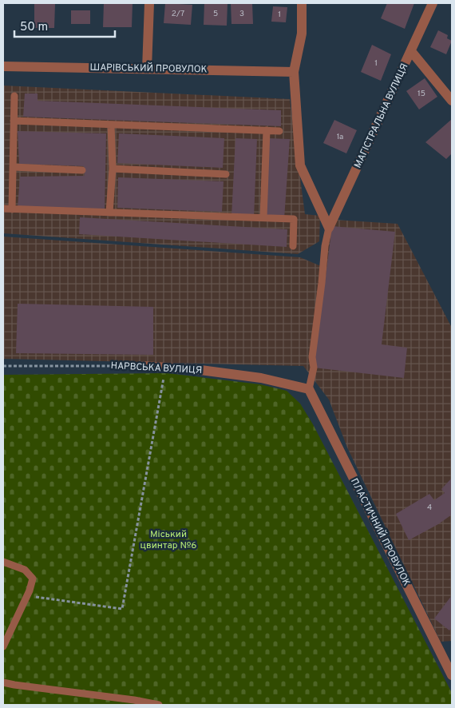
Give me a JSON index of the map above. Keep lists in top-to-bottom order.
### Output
{
  "streets": {
    "street": [
      "ШАРІВСЬКИЙ ПРОВУЛОК",
      "МАГІСТРАЛЬНА ВУЛИЦЯ",
      "НАРВСЬКА ВУЛИЦЯ",
      "ПЛАСТИЧНИЙ ПРОВУЛОК"
    ]
  },
  "crossings": [
    ["НАРВСЬКА ВУЛИЦЯ", "ПЛАСТИЧНИЙ ПРОВУЛОК"]
  ],
  "parks": ["Міський цвинтар №6"],
  "house_numbers": [
    "2/7",
    "5",
    "3",
    "1",
    "1",
    "15",
    "1а",
    "4"
  ],
  "scale_bar": "50 m"
}
